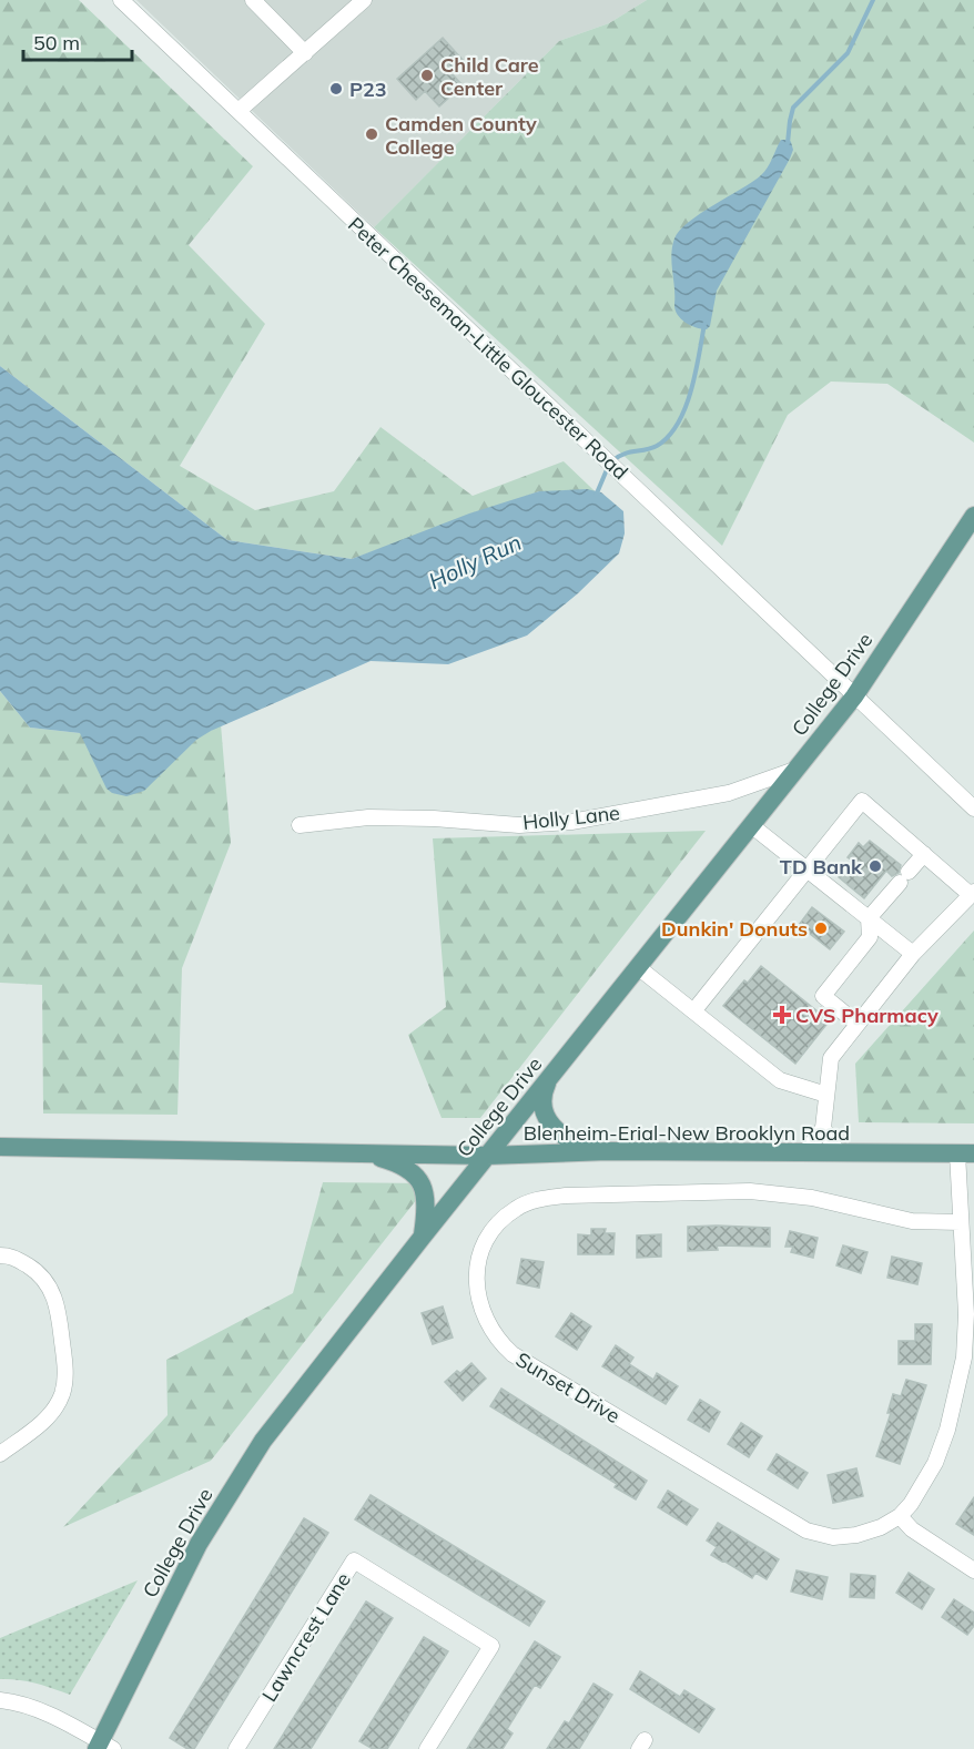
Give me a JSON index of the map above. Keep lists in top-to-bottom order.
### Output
{
  "streets": {
    "main road": ["College Drive", "Blenheim-Erial-New Brooklyn Road"],
    "street": [
      "Peter Cheeseman-Little Gloucester Road",
      "Holly Lane",
      "Sunset Drive",
      "Lawncrest Lane"
    ]
  },
  "crossings": [
    ["Peter Cheeseman-Little Gloucester Road", "College Drive"],
    ["College Drive", "Holly Lane"],
    ["College Drive", "Blenheim-Erial-New Brooklyn Road"],
    ["Blenheim-Erial-New Brooklyn Road", "Sunset Drive"]
  ],
  "water": ["Holly Run"],
  "places": {
    "other": [
      "Child Care Center",
      "P23",
      "Camden County College",
      "TD Bank",
      "Dunkin' Donuts"
    ],
    "health": ["CVS Pharmacy"]
  },
  "scale_bar": "50 m"
}
